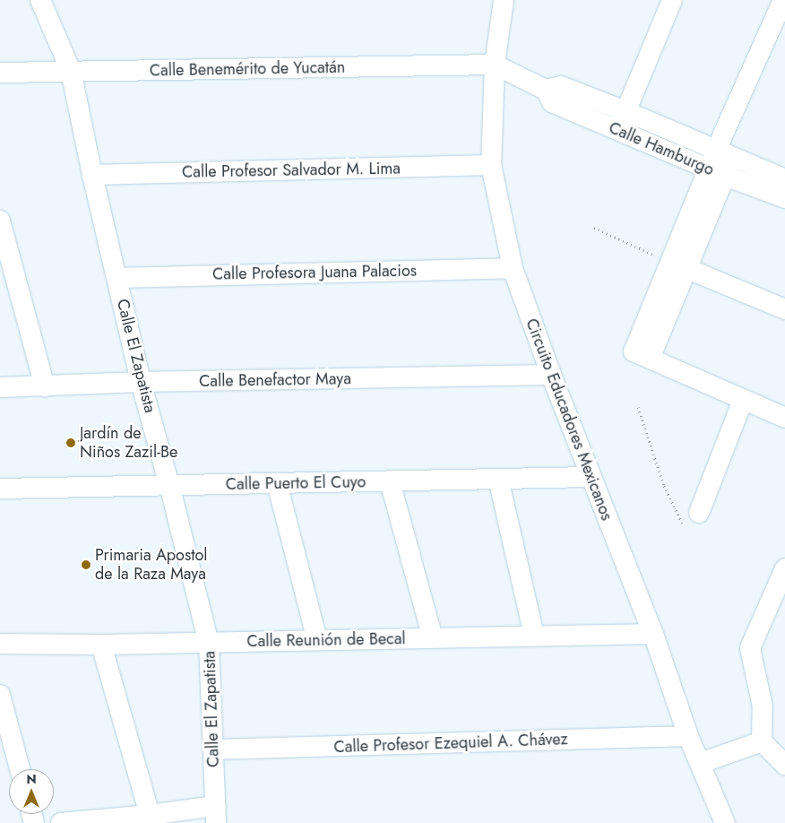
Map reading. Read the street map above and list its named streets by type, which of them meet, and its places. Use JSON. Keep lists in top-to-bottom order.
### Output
{
  "streets": {
    "street": [
      "Calle Benemérito de Yucatán",
      "Calle Hamburgo",
      "Calle Profesor Salvador M. Lima",
      "Calle Profesora Juana Palacios",
      "Calle El Zapatista",
      "Calle Benefactor Maya",
      "Circuito Educadores Mexicanos",
      "Calle Puerto El Cuyo",
      "Calle Reunión de Becal",
      "Calle Profesor Ezequiel A. Chávez"
    ]
  },
  "crossings": [
    ["Calle Benemérito de Yucatán", "Calle Hamburgo"],
    ["Calle Benemérito de Yucatán", "Calle El Zapatista"],
    ["Calle Benemérito de Yucatán", "Circuito Educadores Mexicanos"],
    ["Calle Hamburgo", "Circuito Educadores Mexicanos"],
    ["Calle Profesor Salvador M. Lima", "Calle El Zapatista"],
    ["Calle Profesor Salvador M. Lima", "Circuito Educadores Mexicanos"],
    ["Calle Profesora Juana Palacios", "Calle El Zapatista"],
    ["Calle Profesora Juana Palacios", "Circuito Educadores Mexicanos"],
    ["Calle El Zapatista", "Calle Benefactor Maya"],
    ["Calle El Zapatista", "Calle Puerto El Cuyo"],
    ["Calle El Zapatista", "Calle Reunión de Becal"],
    ["Calle El Zapatista", "Calle Profesor Ezequiel A. Chávez"],
    ["Calle Benefactor Maya", "Circuito Educadores Mexicanos"],
    ["Circuito Educadores Mexicanos", "Calle Puerto El Cuyo"],
    ["Circuito Educadores Mexicanos", "Calle Reunión de Becal"],
    ["Circuito Educadores Mexicanos", "Calle Profesor Ezequiel A. Chávez"]
  ],
  "places": ["Jardín de Niños Zazil-Be", "Primaria Apostol de la Raza Maya"],
  "north": "top"
}
